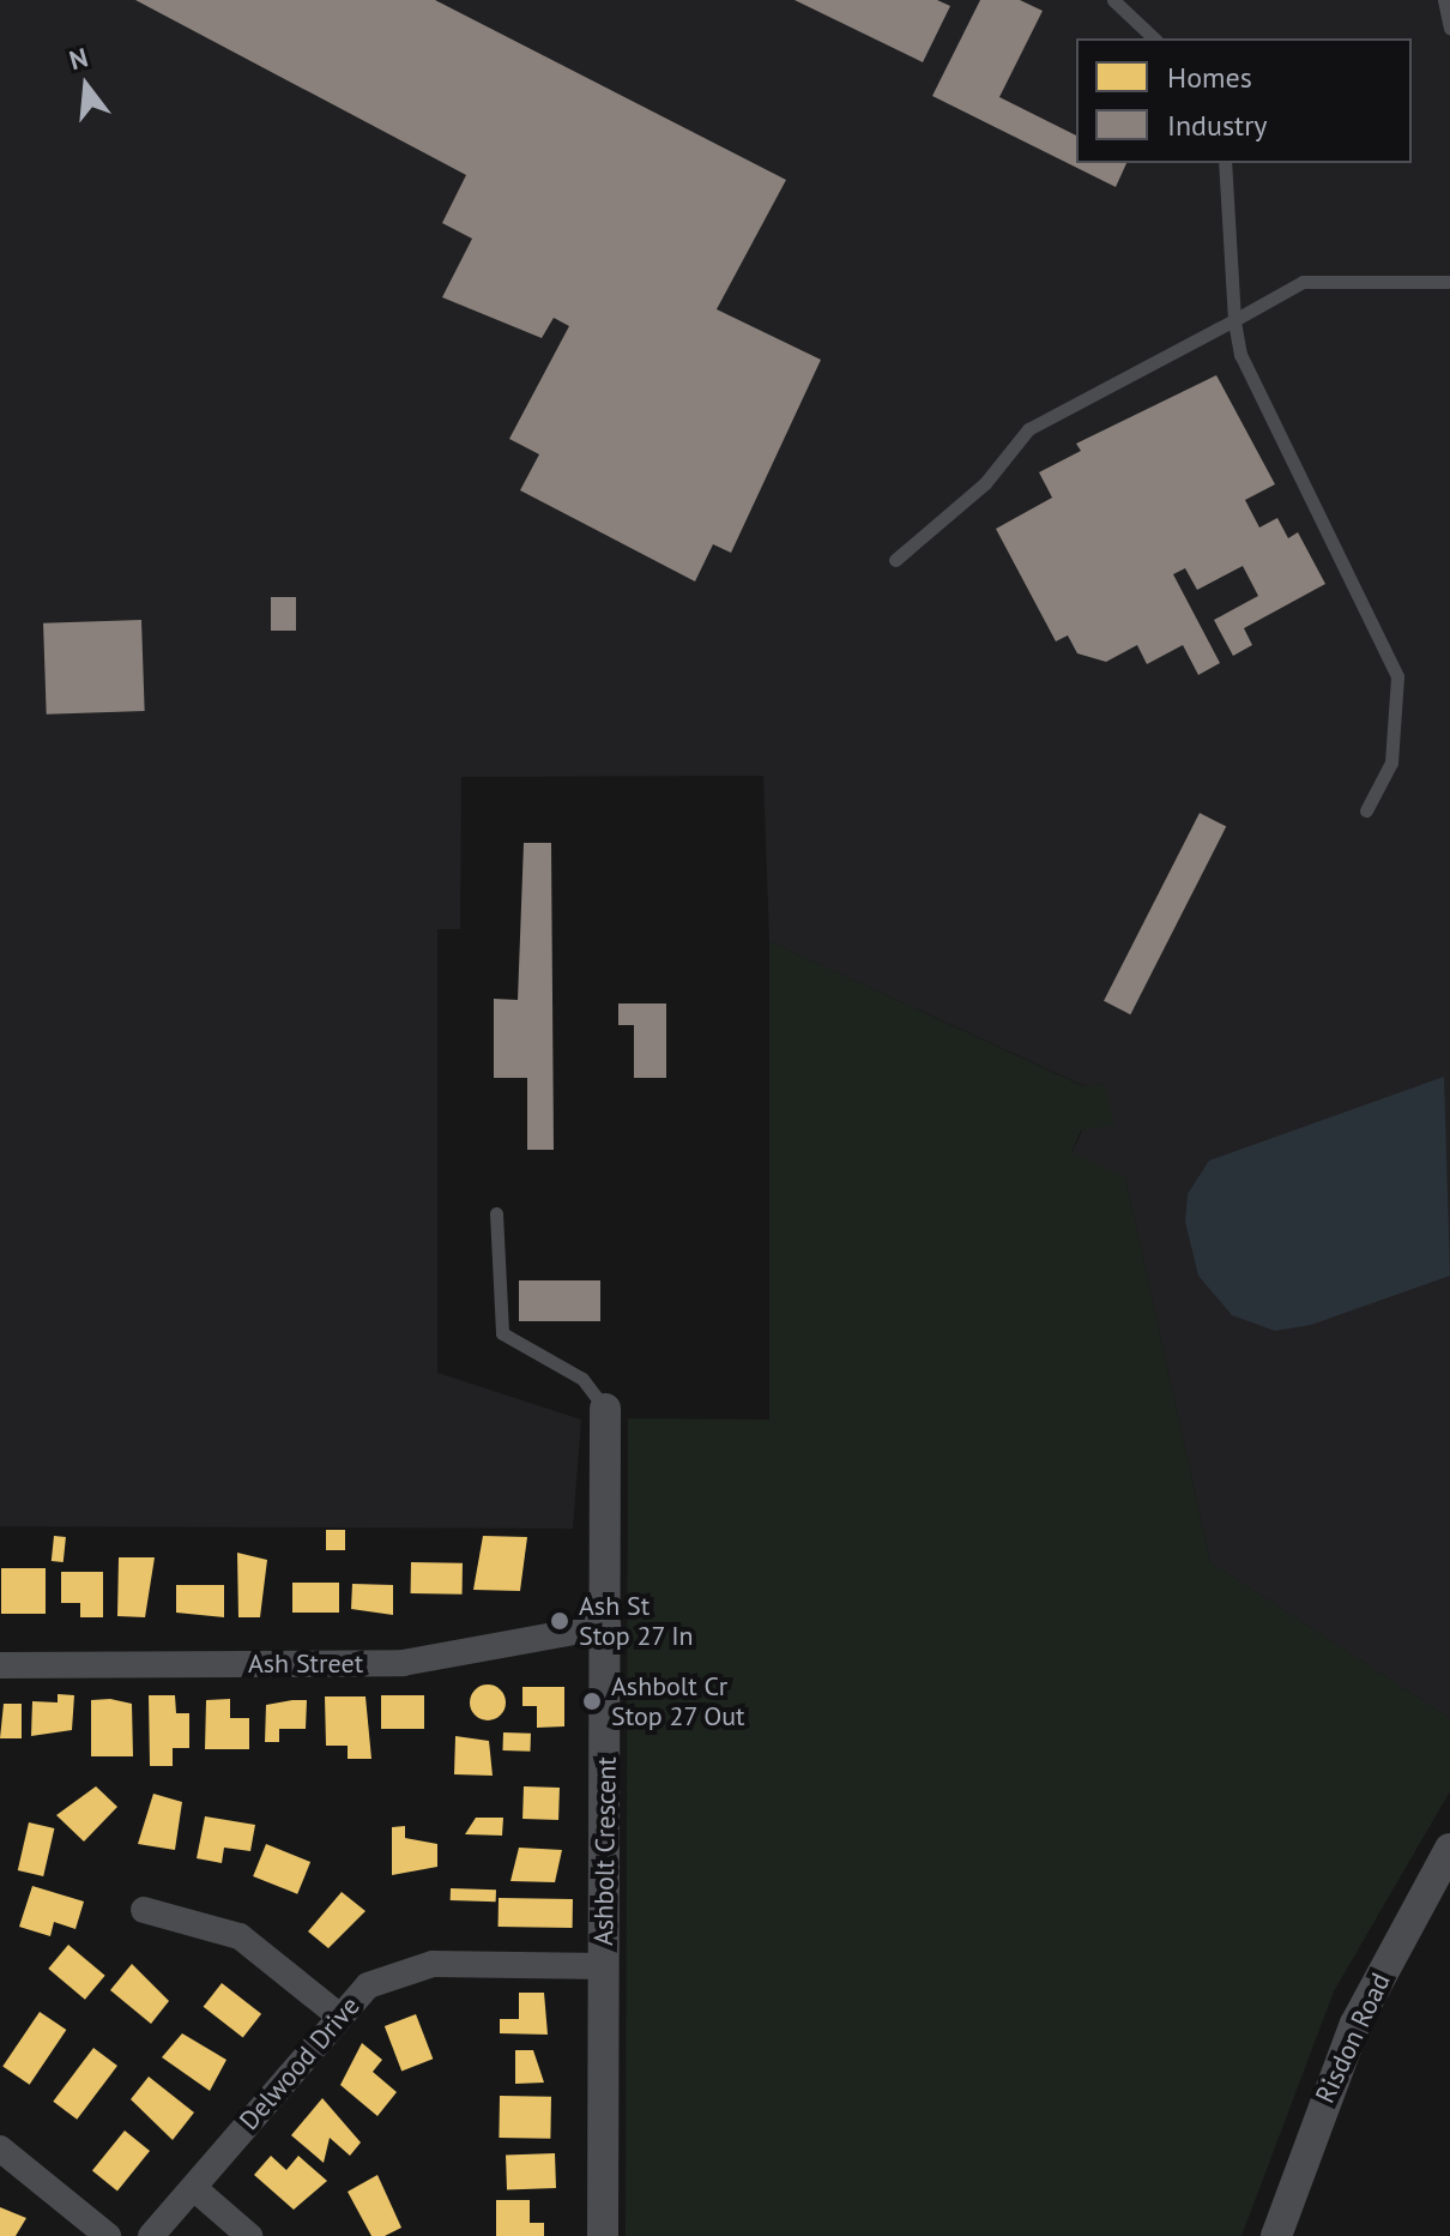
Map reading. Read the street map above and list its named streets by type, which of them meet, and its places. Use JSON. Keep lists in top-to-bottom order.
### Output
{
  "streets": {
    "street": [
      "Ash Street",
      "Ashbolt Crescent",
      "Risdon Road",
      "Delwood Drive"
    ]
  },
  "crossings": [
    ["Ash Street", "Ashbolt Crescent"],
    ["Ashbolt Crescent", "Delwood Drive"]
  ],
  "places": ["Ash St Stop 27 In", "Ashbolt Cr Stop 27 Out"],
  "legend": ["Homes", "Industry"],
  "north": "top"
}
